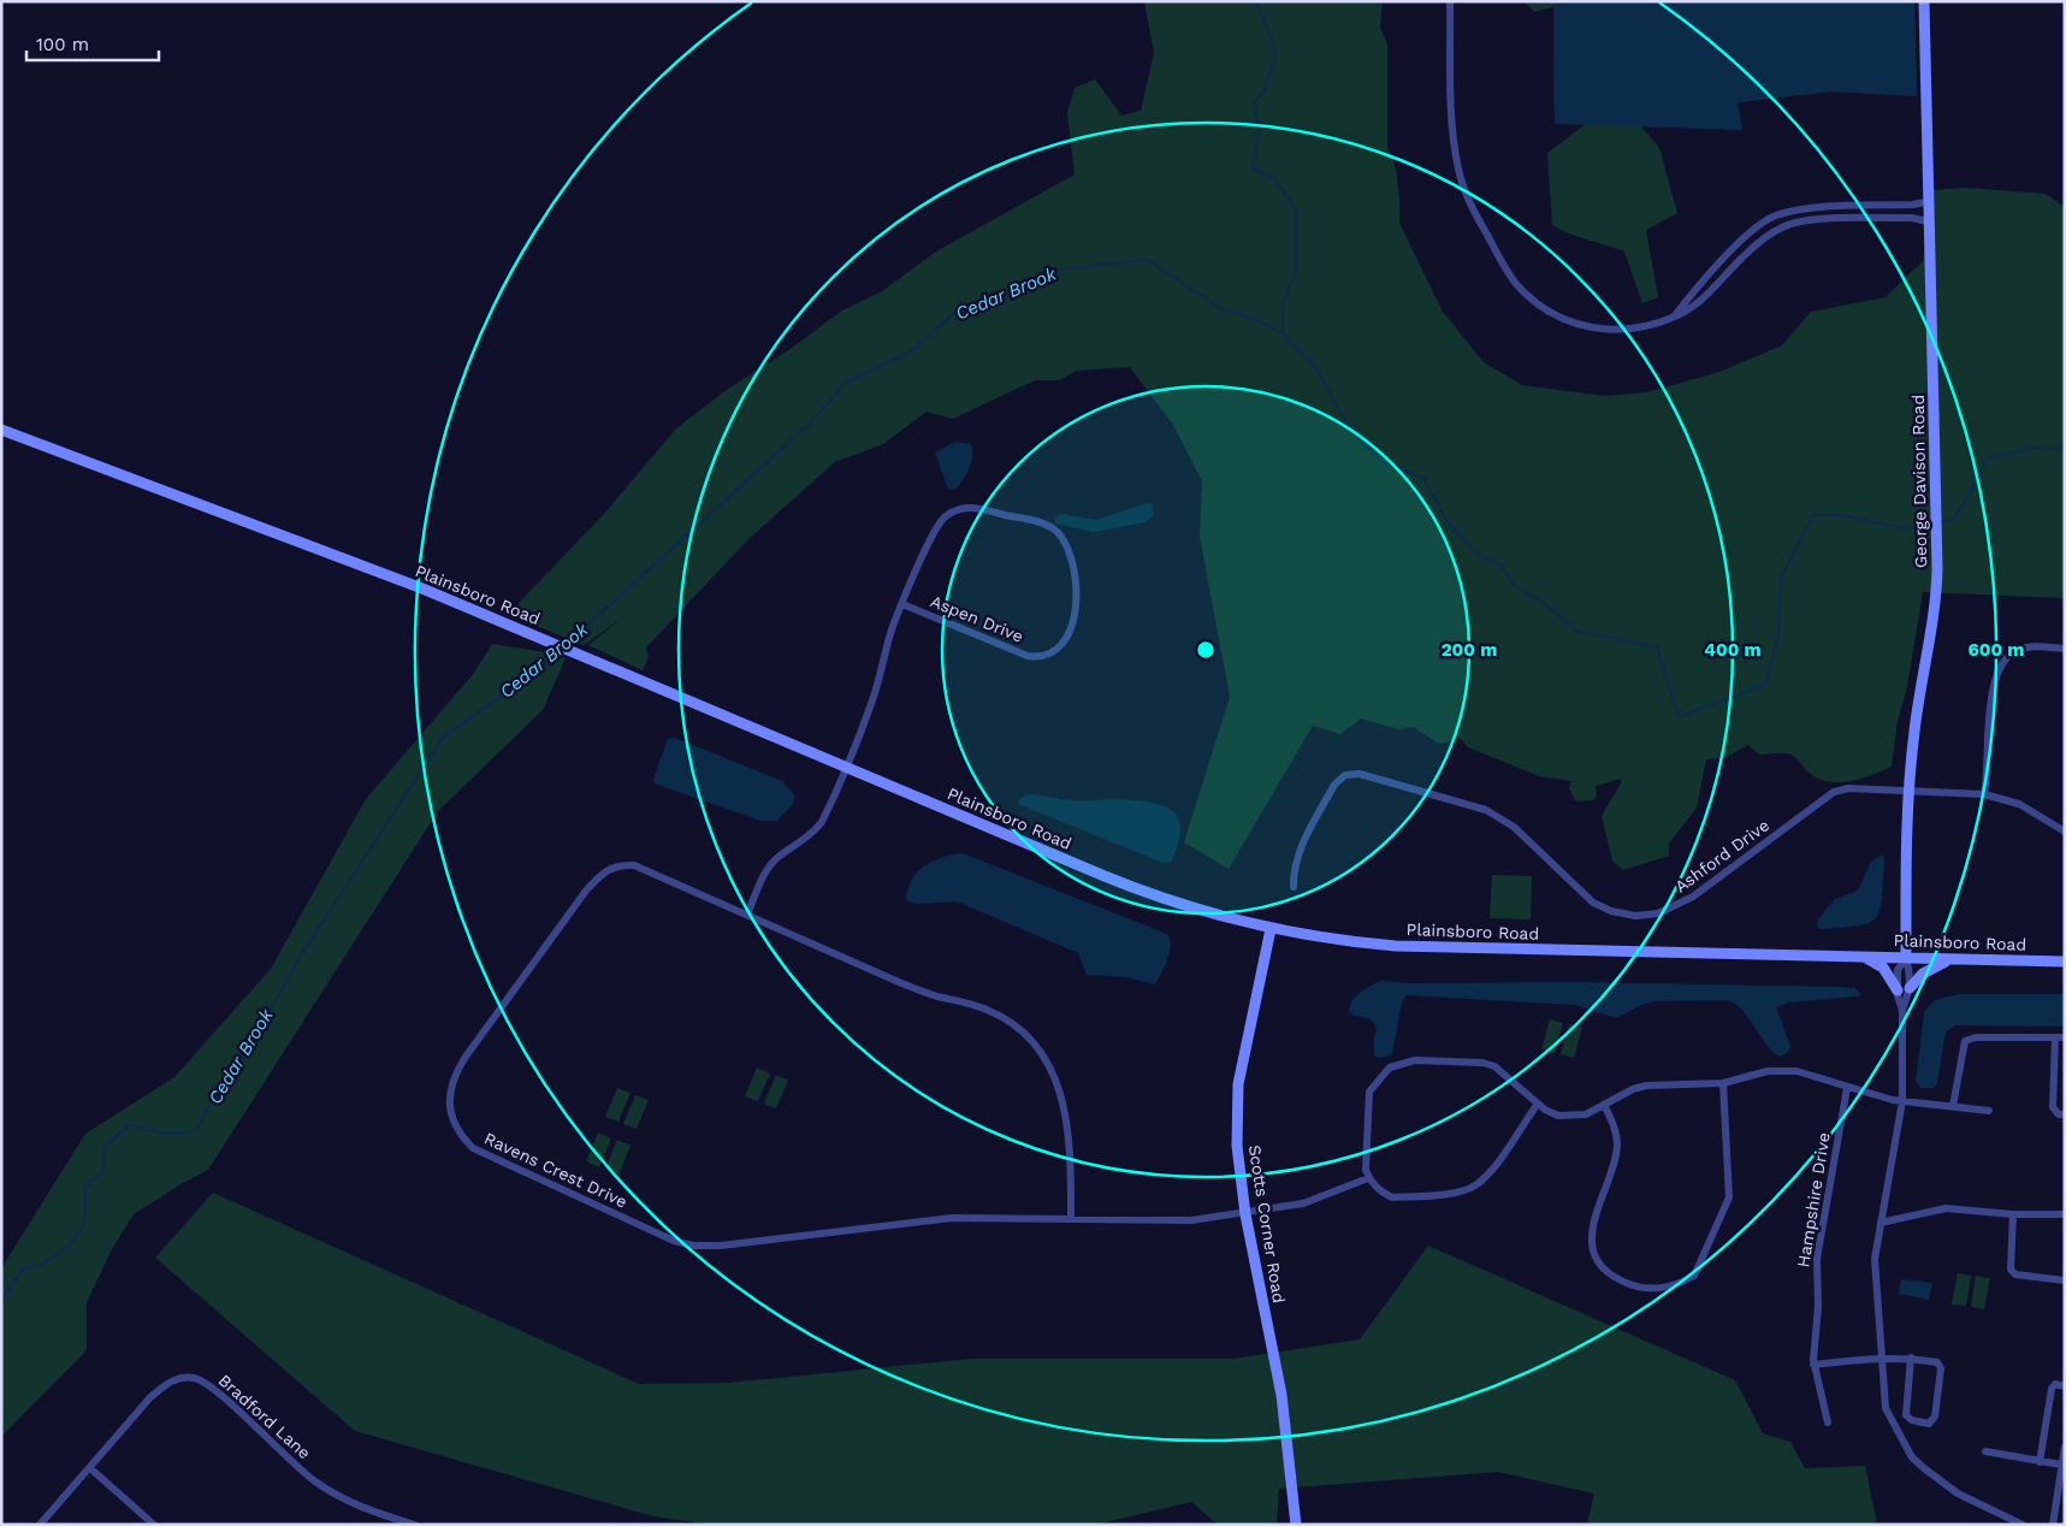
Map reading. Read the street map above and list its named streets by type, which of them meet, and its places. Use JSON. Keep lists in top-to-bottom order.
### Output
{
  "streets": {
    "street": [
      "George Davison Road",
      "Plainsboro Road",
      "Aspen Drive",
      "Ashford Drive",
      "Ravens Crest Drive",
      "Hampshire Drive",
      "Scotts Corner Road",
      "Bradford Lane"
    ]
  },
  "crossings": [
    ["George Davison Road", "Plainsboro Road"],
    ["George Davison Road", "Ashford Drive"],
    ["Plainsboro Road", "Aspen Drive"],
    ["Plainsboro Road", "Scotts Corner Road"],
    ["Ravens Crest Drive", "Scotts Corner Road"]
  ],
  "water": ["Cedar Brook"],
  "scale_bar": "100 m",
  "rings": ["200 m", "400 m", "600 m"]
}
